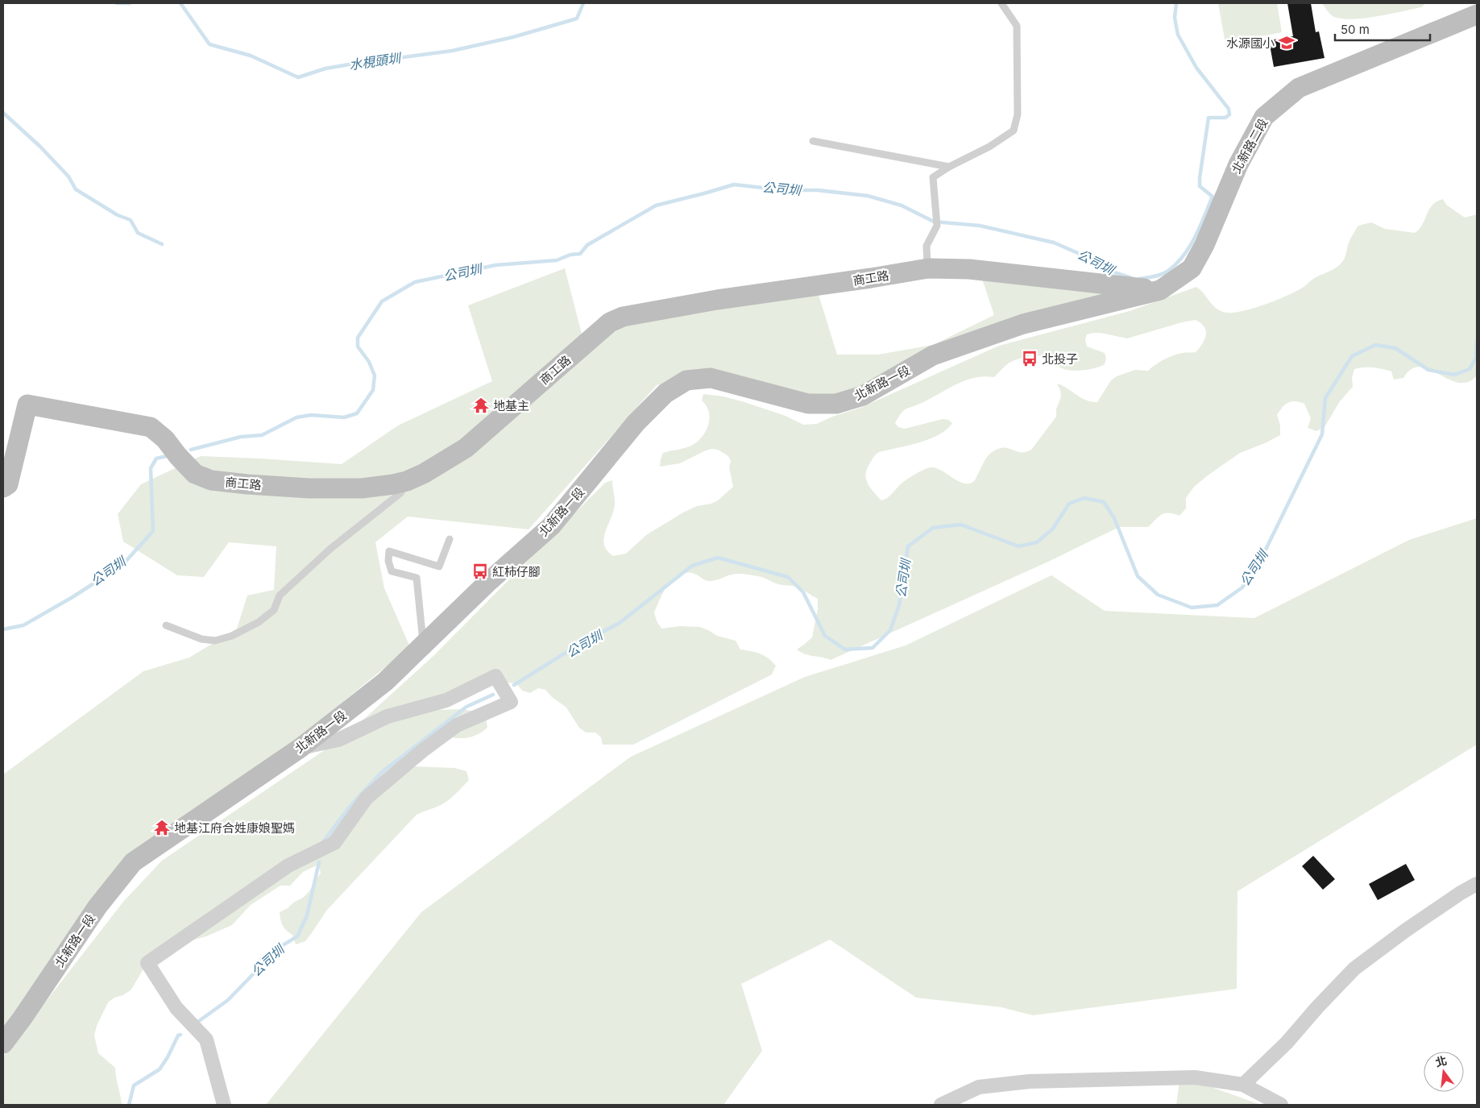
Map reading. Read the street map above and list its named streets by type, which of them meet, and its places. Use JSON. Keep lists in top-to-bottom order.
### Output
{
  "streets": {
    "main road": ["北新路二段", "商工路", "北新路一段"]
  },
  "crossings": [
    ["北新路二段", "商工路"],
    ["北新路二段", "北新路一段"],
    ["商工路", "北新路一段"]
  ],
  "water": ["水梘頭圳", "公司圳"],
  "places": {
    "school or university": ["水源國小"],
    "bus stop": ["北投子", "紅柿仔腳"],
    "temple": ["地基主", "地基江府合姓康娘聖媽"]
  },
  "scale_bar": "50 m",
  "north": "top"
}
